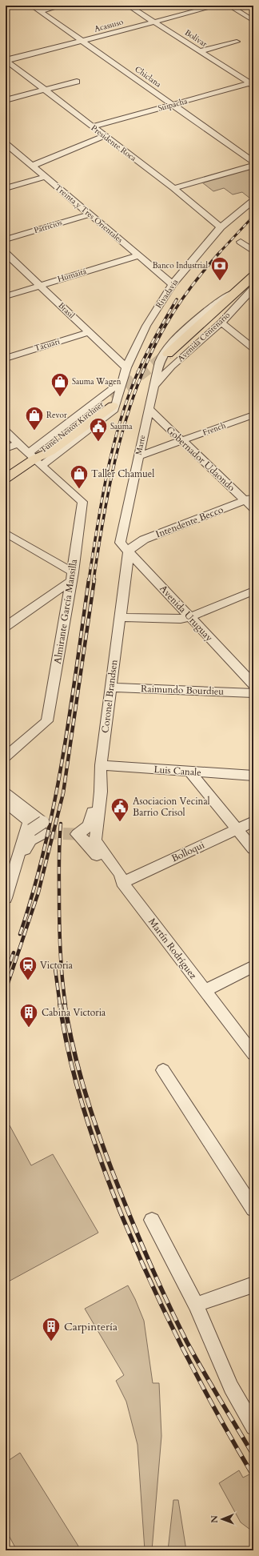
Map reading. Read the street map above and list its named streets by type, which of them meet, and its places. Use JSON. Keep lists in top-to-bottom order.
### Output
{
  "streets": {
    "main road": ["Tunel Nestor Kirchner"],
    "street": [
      "Acassuso",
      "Bolívar",
      "Chiclana",
      "Suipacha",
      "Presidente Roca",
      "Treinta y Tres Orientales",
      "Patricios",
      "Humaitá",
      "Rivadavia",
      "Brasil",
      "Avenida Centenario",
      "Tacuarí",
      "French",
      "Marte",
      "Gobernador Udaondo",
      "Intendente Becco",
      "Almirante García Mansilla",
      "Avenida Uruguay",
      "Raimundo Bourdieu",
      "Coronel Brandsen",
      "Luis Canale",
      "Bolloqui",
      "Martín Rodríguez"
    ]
  },
  "crossings": [
    ["Acassuso", "Bolívar"],
    ["Acassuso", "Chiclana"],
    ["Acassuso", "Presidente Roca"],
    ["Bolívar", "Suipacha"],
    ["Chiclana", "Suipacha"],
    ["Suipacha", "Presidente Roca"],
    ["Presidente Roca", "Rivadavia"],
    ["Treinta y Tres Orientales", "Patricios"],
    ["Treinta y Tres Orientales", "Humaitá"],
    ["Treinta y Tres Orientales", "Rivadavia"],
    ["Humaitá", "Brasil"],
    ["Rivadavia", "Brasil"],
    ["Rivadavia", "Tunel Nestor Kirchner"],
    ["Brasil", "Tacuarí"],
    ["Avenida Centenario", "Marte"],
    ["Tunel Nestor Kirchner", "Almirante García Mansilla"],
    ["French", "Marte"],
    ["French", "Gobernador Udaondo"],
    ["Marte", "Gobernador Udaondo"],
    ["Marte", "Avenida Uruguay"],
    ["Gobernador Udaondo", "Intendente Becco"],
    ["Intendente Becco", "Avenida Uruguay"],
    ["Intendente Becco", "Coronel Brandsen"],
    ["Avenida Uruguay", "Coronel Brandsen"],
    ["Raimundo Bourdieu", "Coronel Brandsen"],
    ["Coronel Brandsen", "Luis Canale"],
    ["Coronel Brandsen", "Martín Rodríguez"],
    ["Bolloqui", "Martín Rodríguez"]
  ],
  "places": {
    "bank": ["Banco Industrial"],
    "shop": ["Sauma Wagen", "Revor", "Taller Chamuel"],
    "public building": ["Sauma", "Asociacion Vecinal Barrio Crisol"],
    "station": ["Victoria"],
    "building": ["Cabina Victoria", "Carpintería"]
  },
  "north": "left"
}
